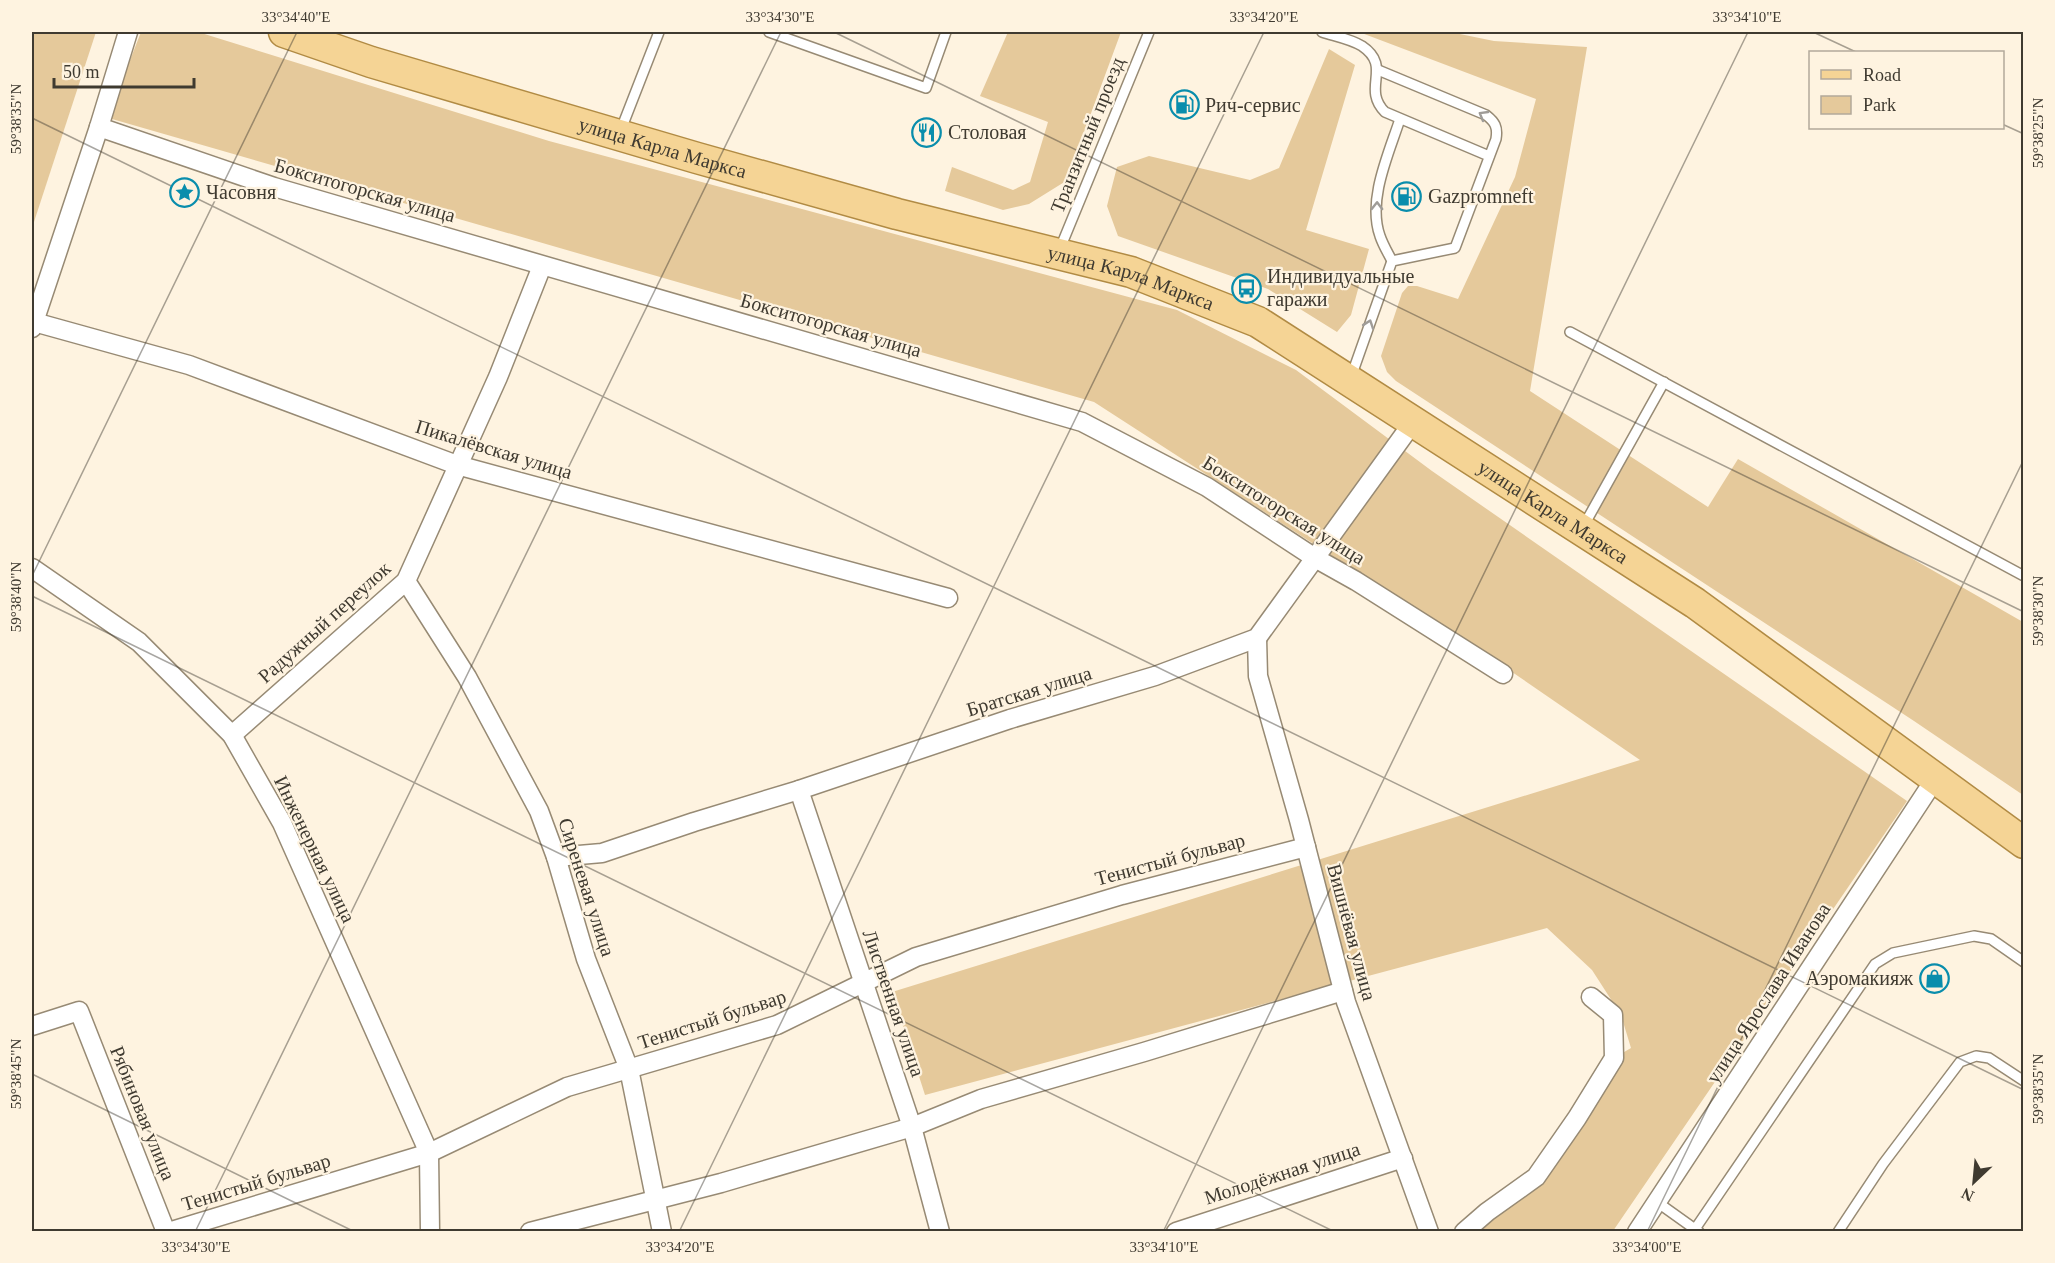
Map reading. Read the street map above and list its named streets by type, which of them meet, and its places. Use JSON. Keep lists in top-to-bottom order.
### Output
{
  "streets": {
    "main road": ["улица Карла Маркса"],
    "street": [
      "Бокситогорская улица",
      "Пикалёвская улица",
      "Радужный переулок",
      "Братская улица",
      "Инженерная улица",
      "Тенистый бульвар",
      "Сиреневая улица",
      "Вишнёвая улица",
      "улица Ярослава Иванова",
      "Лиственная улица",
      "Рябиновая улица",
      "Молодёжная улица"
    ],
    "lane": ["Транзитный проезд"]
  },
  "crossings": [
    ["Транзитный проезд", "улица Карла Маркса"],
    ["улица Карла Маркса", "улица Ярослава Иванова"],
    ["Бокситогорская улица", "Радужный переулок"],
    ["Пикалёвская улица", "Радужный переулок"],
    ["Радужный переулок", "Инженерная улица"],
    ["Радужный переулок", "Сиреневая улица"],
    ["Братская улица", "Сиреневая улица"],
    ["Братская улица", "Вишнёвая улица"],
    ["Братская улица", "Лиственная улица"],
    ["Инженерная улица", "Тенистый бульвар"],
    ["Тенистый бульвар", "Сиреневая улица"],
    ["Тенистый бульвар", "Вишнёвая улица"],
    ["Тенистый бульвар", "Лиственная улица"],
    ["Тенистый бульвар", "Рябиновая улица"],
    ["Вишнёвая улица", "Молодёжная улица"]
  ],
  "places": {
    "fuel station": ["Рич-сервис", "Gazpromneft"],
    "restaurant": ["Столовая"],
    "place": ["Часовня"],
    "bus stop": ["Индивидуальные гаражи"],
    "shop": ["Аэромакияж"]
  },
  "legend": ["Road", "Park"],
  "scale_bar": "50 m",
  "north": "bottom left",
  "coordinates": [
    "33°34'40\"E",
    "33°34'30\"E",
    "33°34'20\"E",
    "33°34'10\"E",
    "59°38'35\"N",
    "59°38'25\"N",
    "59°38'40\"N",
    "59°38'30\"N",
    "59°38'45\"N",
    "33°34'00\"E"
  ]
}
